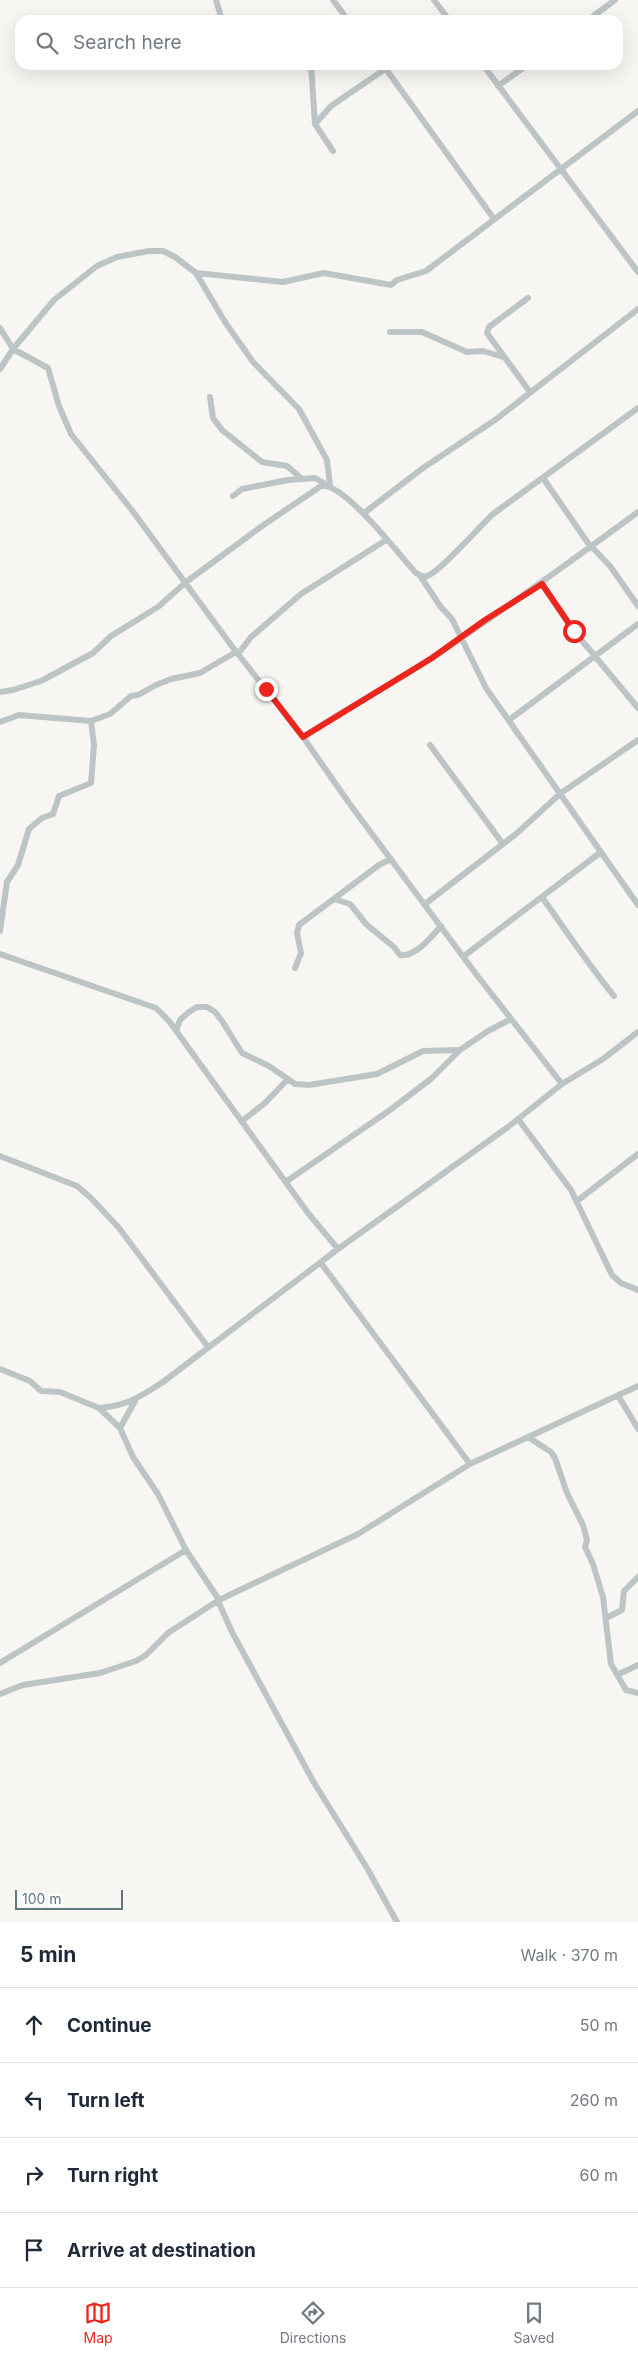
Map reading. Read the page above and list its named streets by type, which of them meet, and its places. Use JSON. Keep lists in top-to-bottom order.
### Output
{
  "scale_bar": "100 m",
  "page": {
    "search": "Search here",
    "scale": "100 m",
    "heading": ["5 min", "Walk · 370 m"],
    "list": [
      ["Continue", "50 m"],
      ["Turn left", "260 m"],
      ["Turn right", "60 m"],
      "Arrive at destination"
    ],
    "nav": ["Map", "Directions", "Saved"]
  }
}
